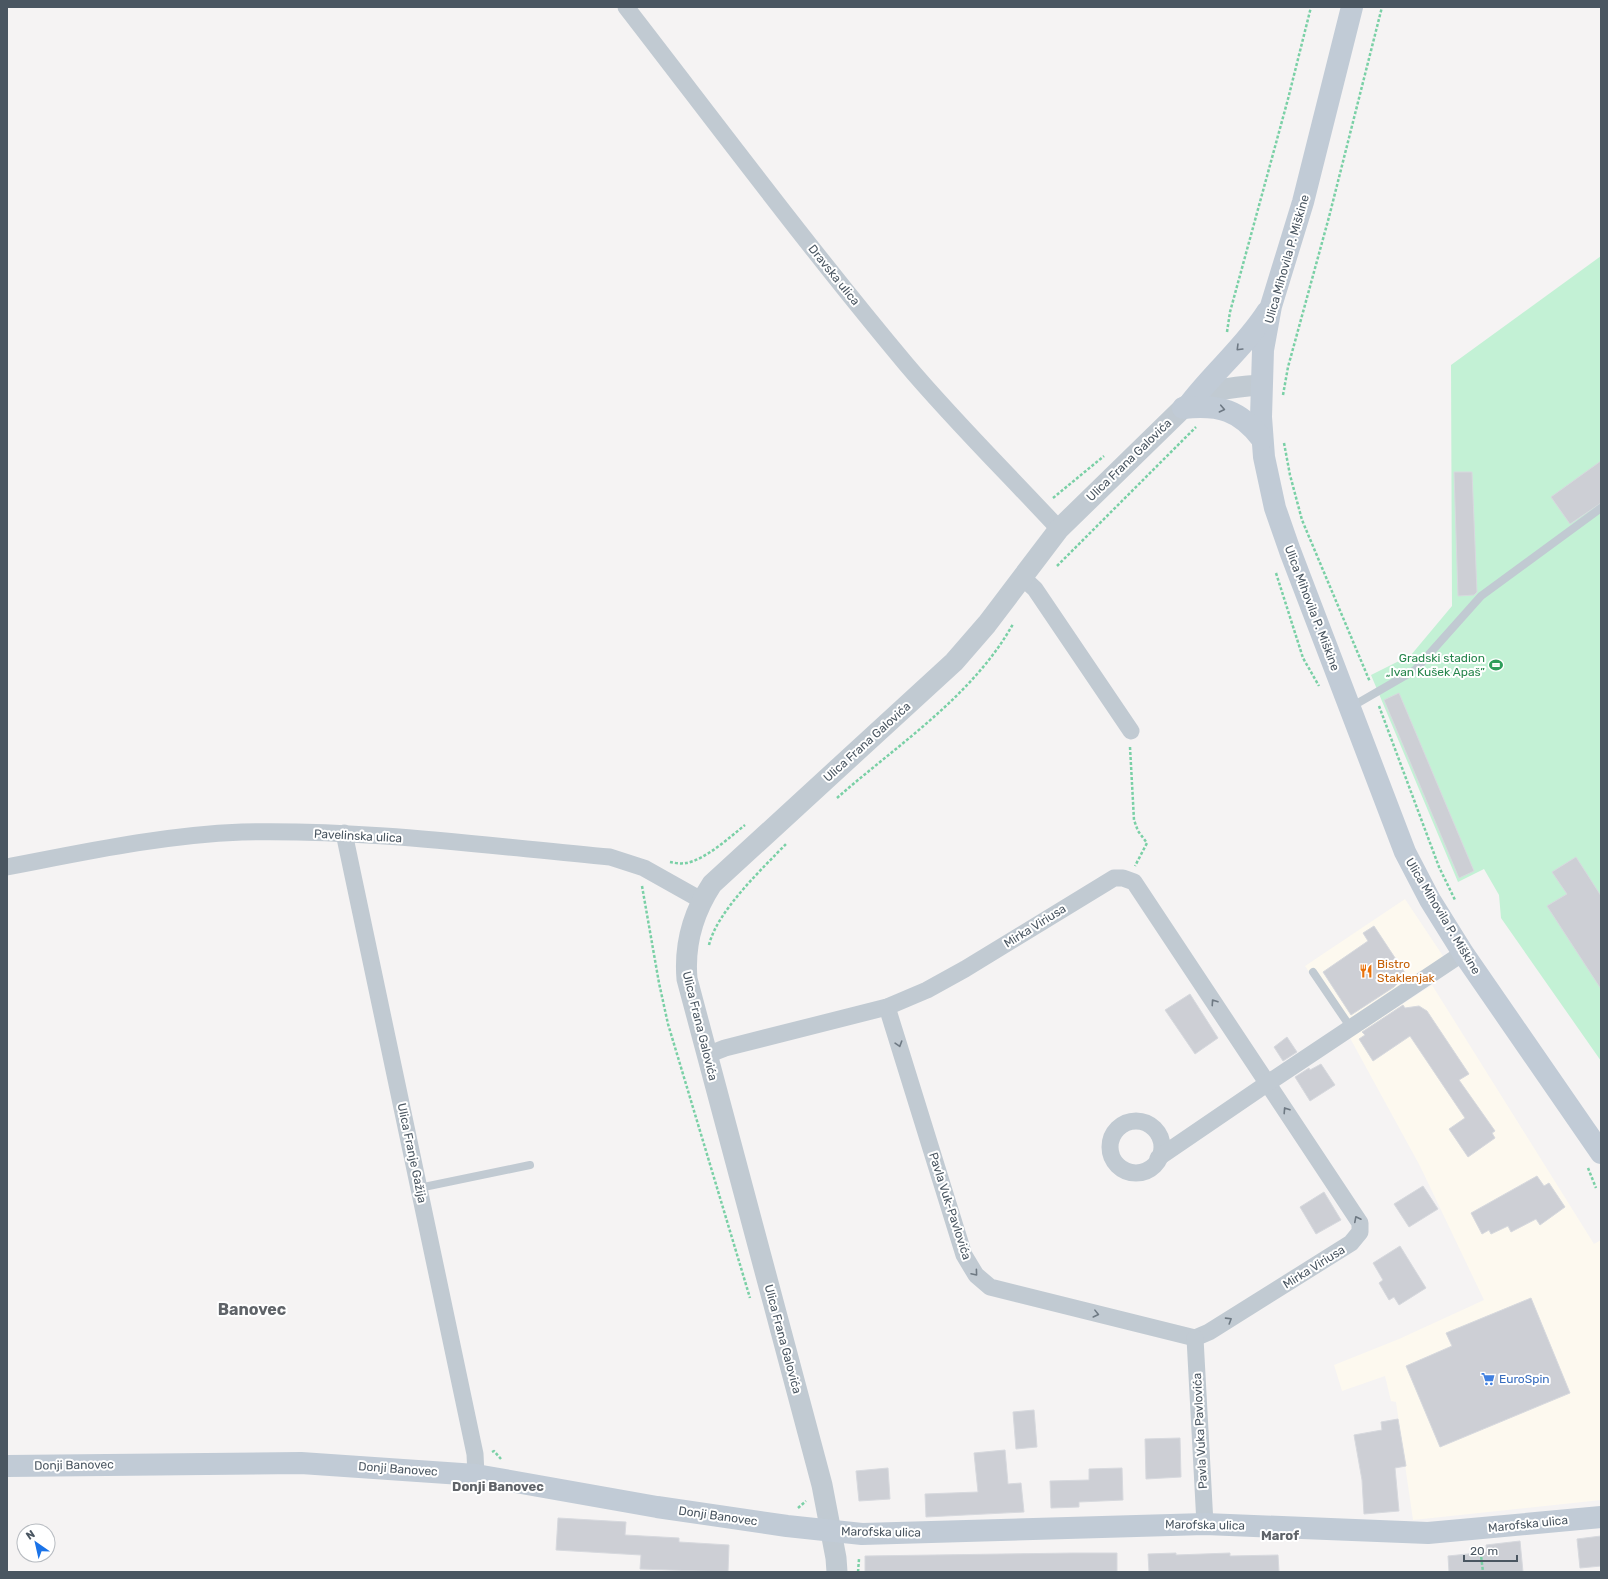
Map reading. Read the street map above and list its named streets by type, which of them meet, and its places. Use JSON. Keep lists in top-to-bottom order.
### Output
{
  "streets": {
    "main road": ["Ulica Mihovila P. Miškine", "Donji Banovec", "Marofska ulica"],
    "street": [
      "Dravska ulica",
      "Ulica Frana Galovića",
      "Pavelinska ulica",
      "Mirka Viriusa",
      "Ulica Franje Gažija",
      "Pavla Vuk-Pavlovića",
      "Pavla Vuka Pavlovića"
    ]
  },
  "crossings": [
    ["Ulica Mihovila P. Miškine", "Ulica Frana Galovića"],
    ["Dravska ulica", "Ulica Frana Galovića"],
    ["Ulica Frana Galovića", "Pavelinska ulica"],
    ["Ulica Frana Galovića", "Mirka Viriusa"],
    ["Ulica Frana Galovića", "Donji Banovec"],
    ["Ulica Frana Galovića", "Marofska ulica"],
    ["Pavelinska ulica", "Ulica Franje Gažija"],
    ["Mirka Viriusa", "Pavla Vuk-Pavlovića"],
    ["Mirka Viriusa", "Pavla Vuka Pavlovića"],
    ["Ulica Franje Gažija", "Donji Banovec"],
    ["Pavla Vuk-Pavlovića", "Pavla Vuka Pavlovića"],
    ["Pavla Vuka Pavlovića", "Marofska ulica"],
    ["Donji Banovec", "Marofska ulica"]
  ],
  "one_way": ["Pavla Vuk-Pavlovića"],
  "districts": ["Banovec", "Donji Banovec", "Marof"],
  "places": {
    "sports": ["Gradski stadion „Ivan Kušek Apaš”"],
    "restaurant": ["Bistro Staklenjak"],
    "supermarket": ["EuroSpin"]
  },
  "scale_bar": "20 m",
  "north": "top left"
}
